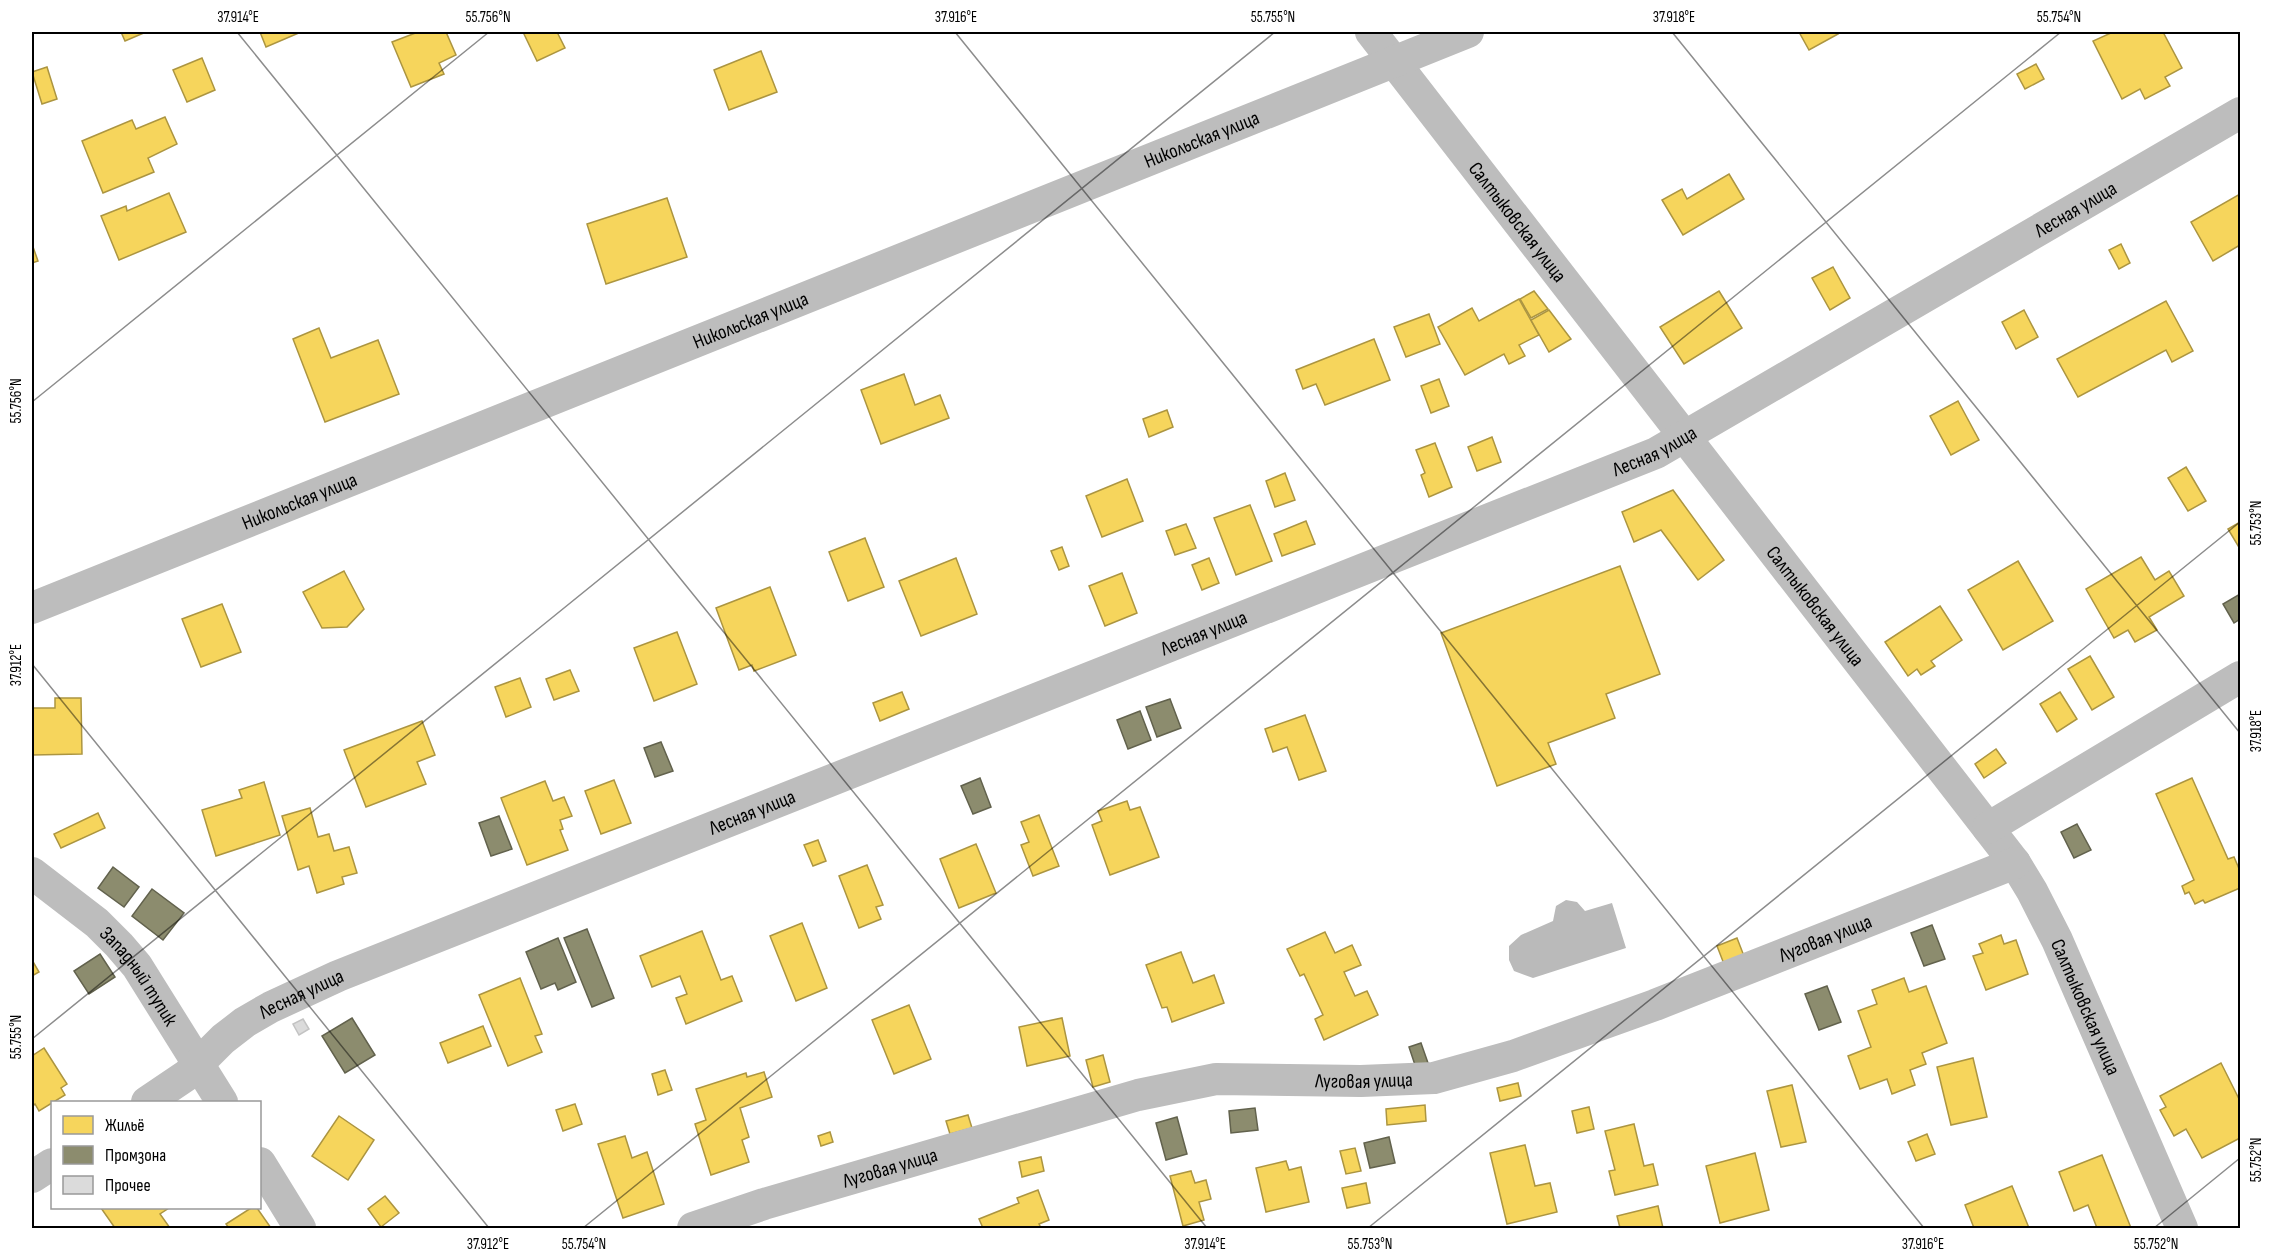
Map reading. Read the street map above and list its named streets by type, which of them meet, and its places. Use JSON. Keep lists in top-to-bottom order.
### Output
{
  "streets": {
    "street": [
      "Никольская улица",
      "Лесная улица",
      "Салтыковская улица",
      "Луговая улица",
      "Западный тупик"
    ]
  },
  "crossings": [
    ["Никольская улица", "Салтыковская улица"],
    ["Лесная улица", "Салтыковская улица"],
    ["Лесная улица", "Западный тупик"],
    ["Салтыковская улица", "Луговая улица"]
  ],
  "legend": ["Жильё", "Промзона", "Прочее"],
  "coordinates": [
    "37.914°E",
    "55.756°N",
    "37.916°E",
    "55.755°N",
    "37.918°E",
    "55.754°N",
    "55.753°N",
    "37.912°E",
    "55.752°N"
  ]
}
